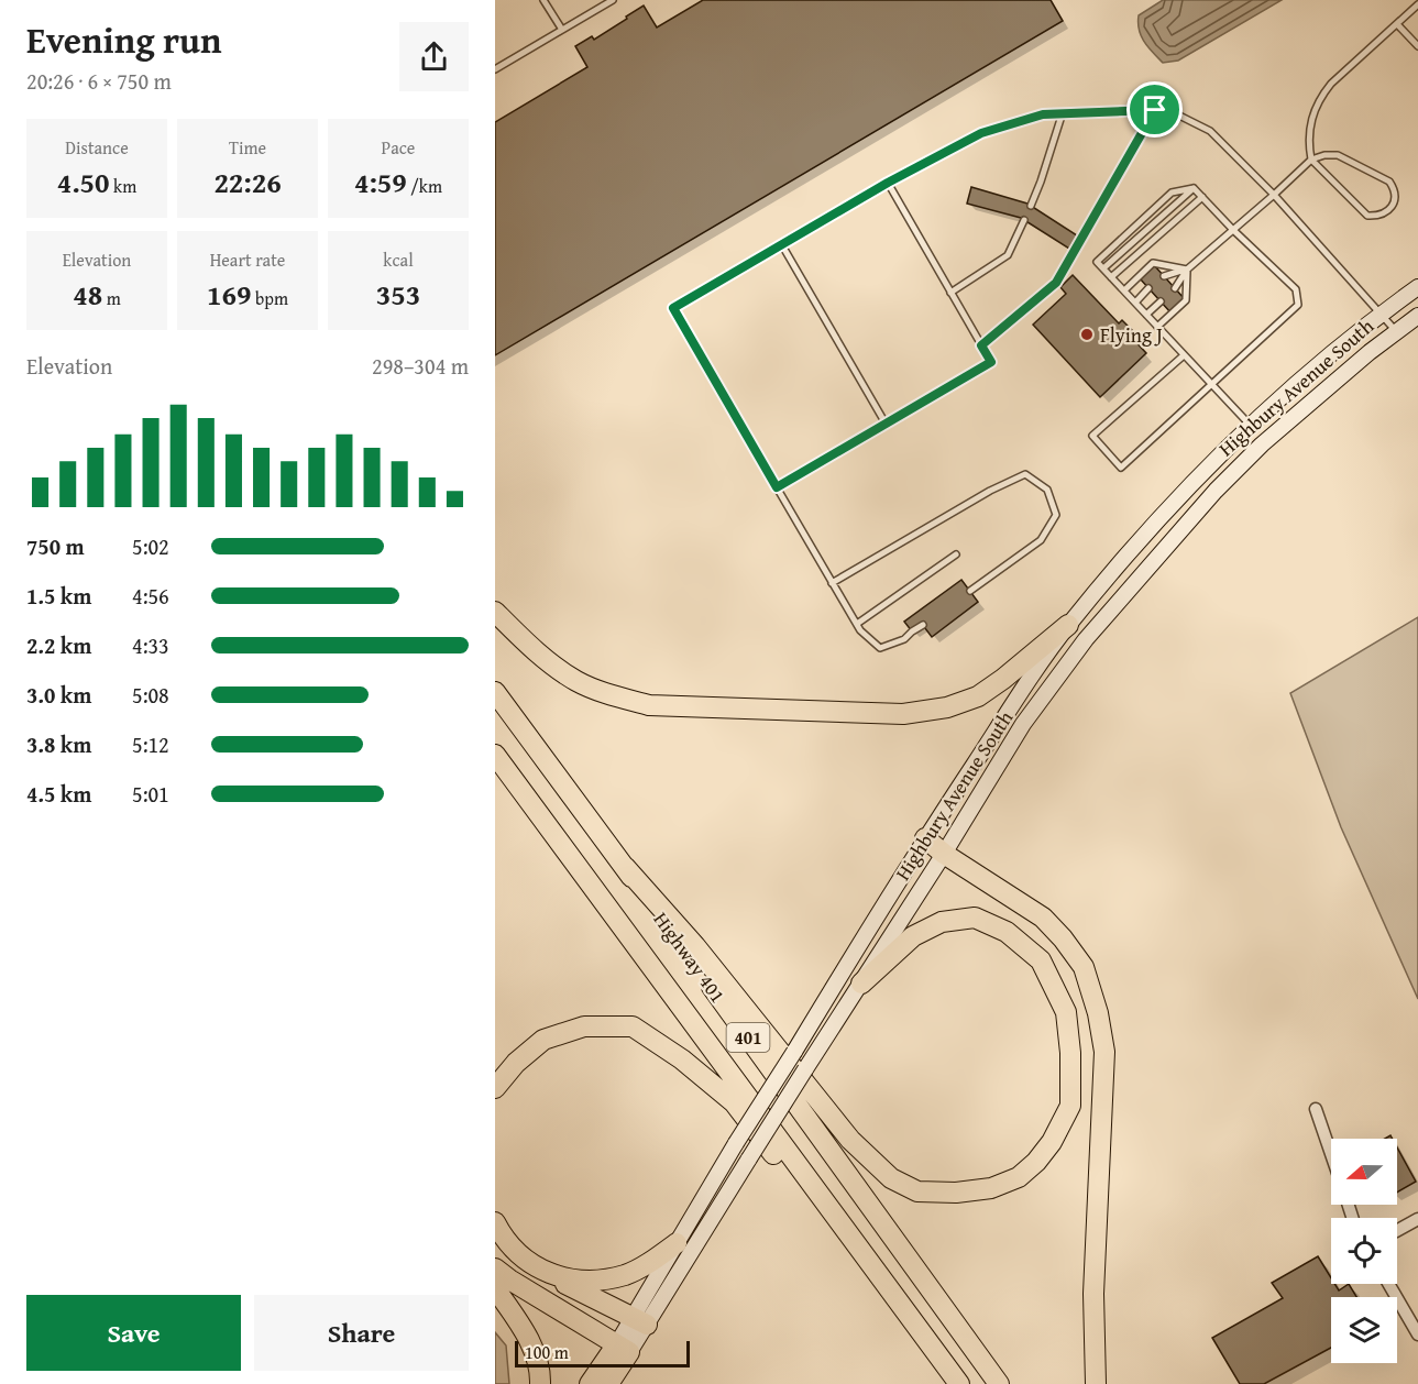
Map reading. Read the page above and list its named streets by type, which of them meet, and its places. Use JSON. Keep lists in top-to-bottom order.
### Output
{
  "streets": {
    "highway": ["Highbury Avenue South", "Highway 401", "401"]
  },
  "places": ["Flying J"],
  "scale_bar": "100 m",
  "north": "left",
  "page": {
    "heading": ["Evening run", "20:26 · 6 × 750 m"],
    "stats": [
      ["Distance", "4.50 km"],
      ["Time", "22:26"],
      ["Pace", "4:59 /km"],
      ["Elevation", "48 m"],
      ["Heart rate", "169 bpm"],
      ["kcal", "353"]
    ],
    "chart": ["Elevation", "298–304 m"],
    "list": [
      {
        "name": "750 m",
        "note": "5:02"
      },
      {
        "name": "1.5 km",
        "note": "4:56"
      },
      {
        "name": "2.2 km",
        "note": "4:33"
      },
      {
        "name": "3.0 km",
        "note": "5:08"
      },
      {
        "name": "3.8 km",
        "note": "5:12"
      },
      {
        "name": "4.5 km",
        "note": "5:01"
      }
    ],
    "buttons": ["Save", "Share"],
    "scale": "100 m"
  }
}
